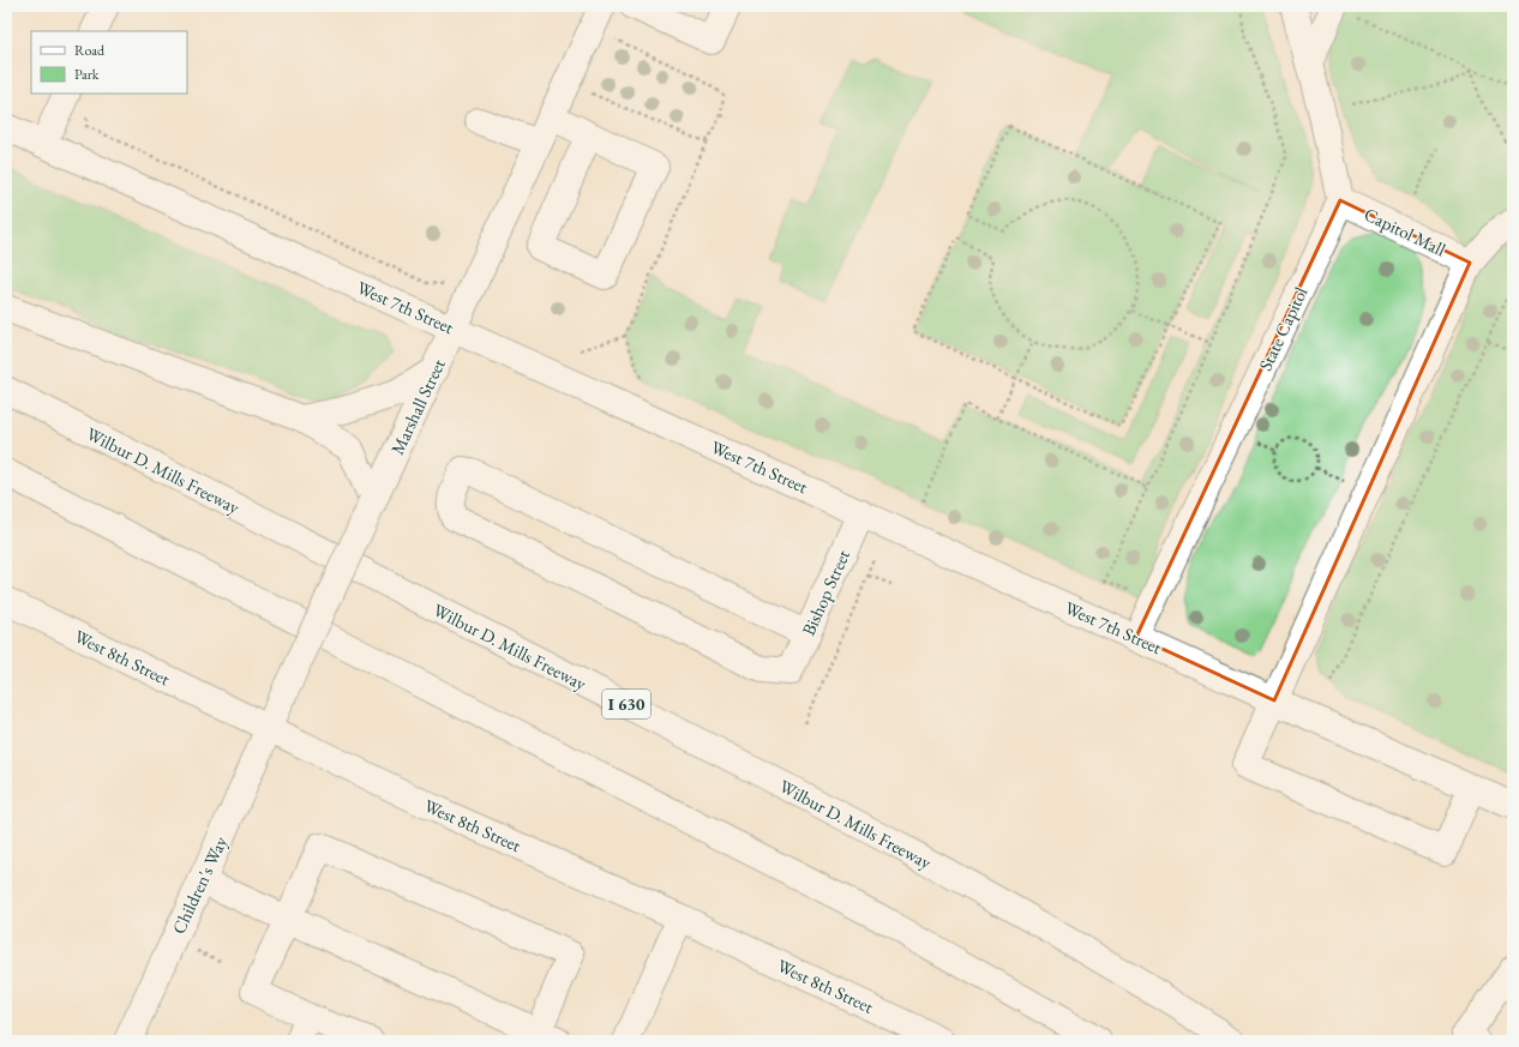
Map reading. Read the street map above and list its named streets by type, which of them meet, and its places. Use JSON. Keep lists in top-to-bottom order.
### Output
{
  "streets": {
    "main road": [
      "Capitol Mall",
      "West 7th Street",
      "State Capitol",
      "Marshall Street",
      "Wilbur D. Mills Freeway",
      "Bishop Street",
      "West 8th Street",
      "I 630",
      "Children's Way"
    ]
  },
  "crossings": [
    ["Capitol Mall", "State Capitol"],
    ["West 7th Street", "State Capitol"],
    ["West 7th Street", "Marshall Street"],
    ["West 7th Street", "Bishop Street"],
    ["Marshall Street", "West 8th Street"],
    ["Marshall Street", "Children's Way"],
    ["West 8th Street", "Children's Way"]
  ],
  "legend": ["Road", "Park"]
}
